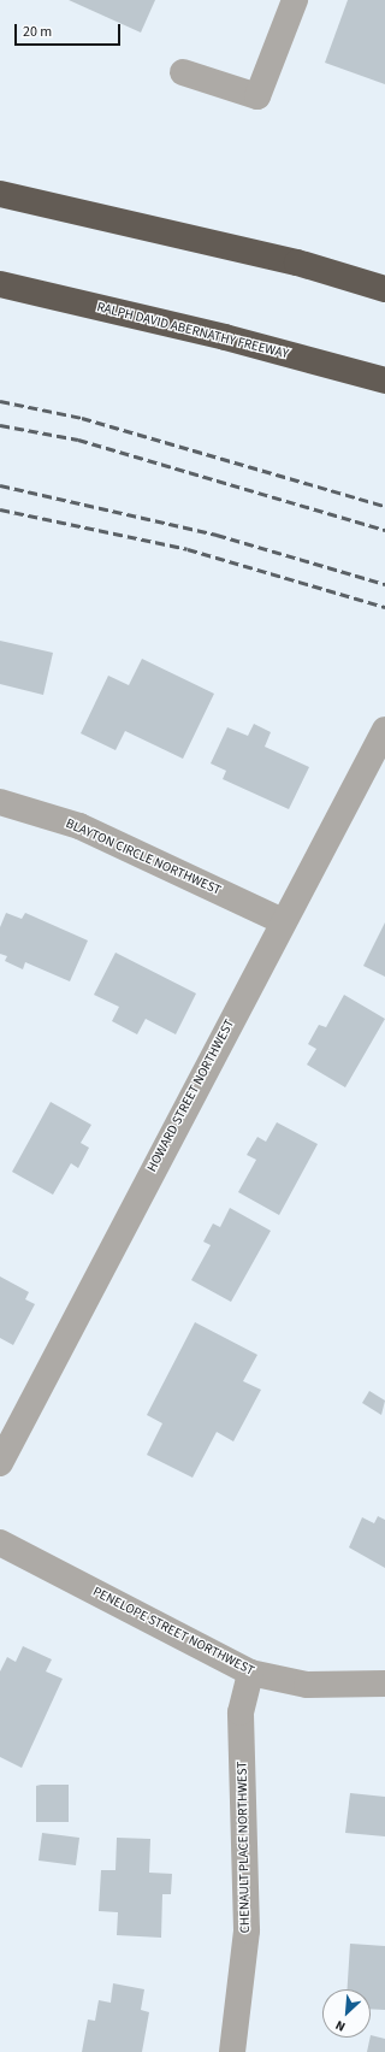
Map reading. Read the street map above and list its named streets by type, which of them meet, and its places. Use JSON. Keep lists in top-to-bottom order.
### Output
{
  "streets": {
    "highway": ["RALPH DAVID ABERNATHY FREEWAY"],
    "street": [
      "BLAYTON CIRCLE NORTHWEST",
      "HOWARD STREET NORTHWEST",
      "PENELOPE STREET NORTHWEST",
      "CHENAULT PLACE NORTHWEST"
    ]
  },
  "crossings": [
    ["BLAYTON CIRCLE NORTHWEST", "HOWARD STREET NORTHWEST"],
    ["PENELOPE STREET NORTHWEST", "CHENAULT PLACE NORTHWEST"]
  ],
  "scale_bar": "20 m",
  "north": "bottom left"
}
